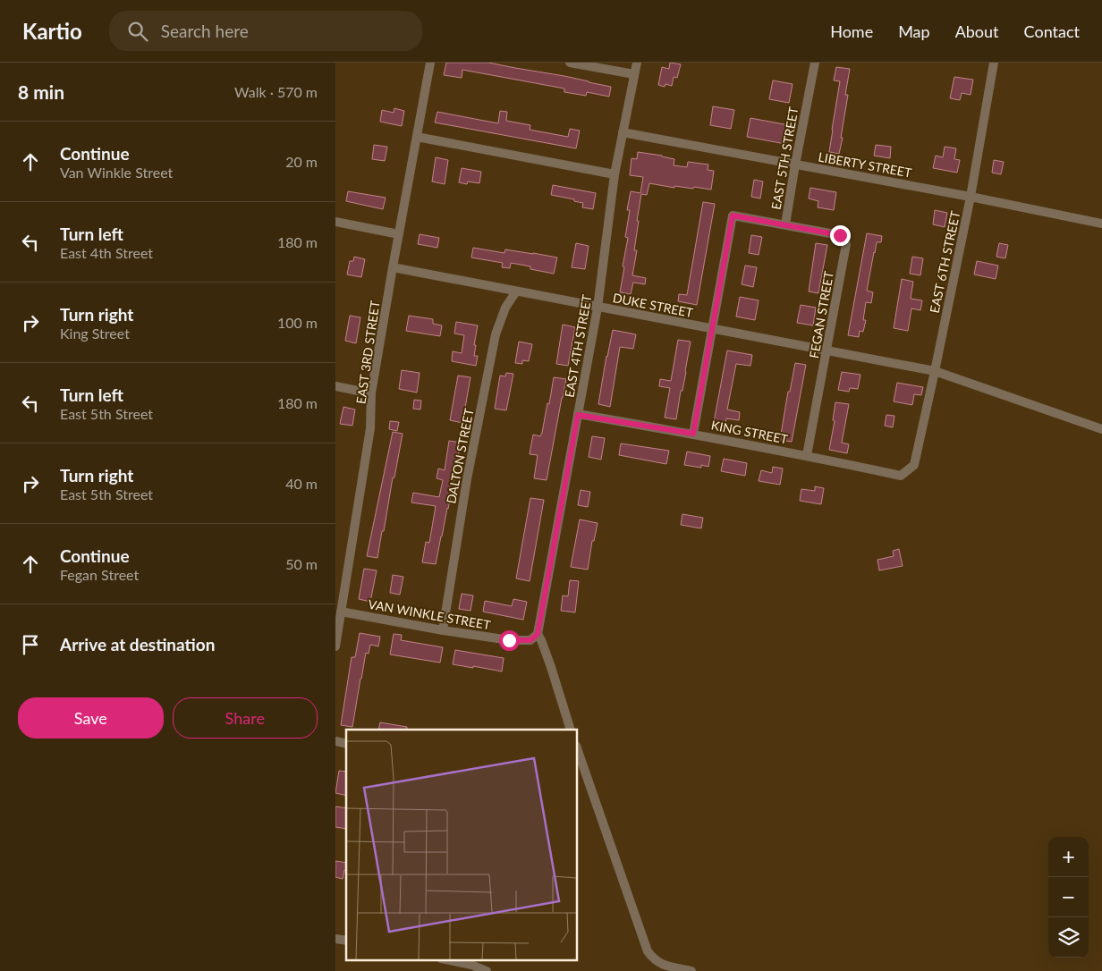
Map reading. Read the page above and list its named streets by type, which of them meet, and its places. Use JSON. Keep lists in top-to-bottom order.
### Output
{
  "streets": {
    "street": [
      "EAST 5TH STREET",
      "LIBERTY STREET",
      "EAST 6TH STREET",
      "DUKE STREET",
      "FEGAN STREET",
      "EAST 4TH STREET",
      "EAST 3RD STREET",
      "KING STREET",
      "DALTON STREET",
      "VAN WINKLE STREET"
    ]
  },
  "crossings": [
    ["EAST 5TH STREET", "LIBERTY STREET"],
    ["EAST 5TH STREET", "DUKE STREET"],
    ["EAST 5TH STREET", "FEGAN STREET"],
    ["EAST 5TH STREET", "KING STREET"],
    ["LIBERTY STREET", "EAST 6TH STREET"],
    ["LIBERTY STREET", "EAST 4TH STREET"],
    ["EAST 6TH STREET", "DUKE STREET"],
    ["EAST 6TH STREET", "KING STREET"],
    ["DUKE STREET", "FEGAN STREET"],
    ["DUKE STREET", "EAST 4TH STREET"],
    ["DUKE STREET", "EAST 3RD STREET"],
    ["DUKE STREET", "DALTON STREET"],
    ["FEGAN STREET", "KING STREET"],
    ["EAST 4TH STREET", "KING STREET"],
    ["EAST 4TH STREET", "VAN WINKLE STREET"],
    ["EAST 3RD STREET", "VAN WINKLE STREET"],
    ["DALTON STREET", "VAN WINKLE STREET"]
  ],
  "page": {
    "header": "Kartio",
    "search": "Search here",
    "nav": [
      "Home",
      "Map",
      "About",
      "Contact"
    ],
    "heading": ["8 min", "Walk · 570 m"],
    "list": [
      ["Continue", "Van Winkle Street", "20 m"],
      ["Turn left", "East 4th Street", "180 m"],
      ["Turn right", "King Street", "100 m"],
      ["Turn left", "East 5th Street", "180 m"],
      ["Turn right", "East 5th Street", "40 m"],
      ["Continue", "Fegan Street", "50 m"],
      "Arrive at destination"
    ],
    "buttons": ["Save", "Share"],
    "map_buttons": ["+", "−"]
  }
}
